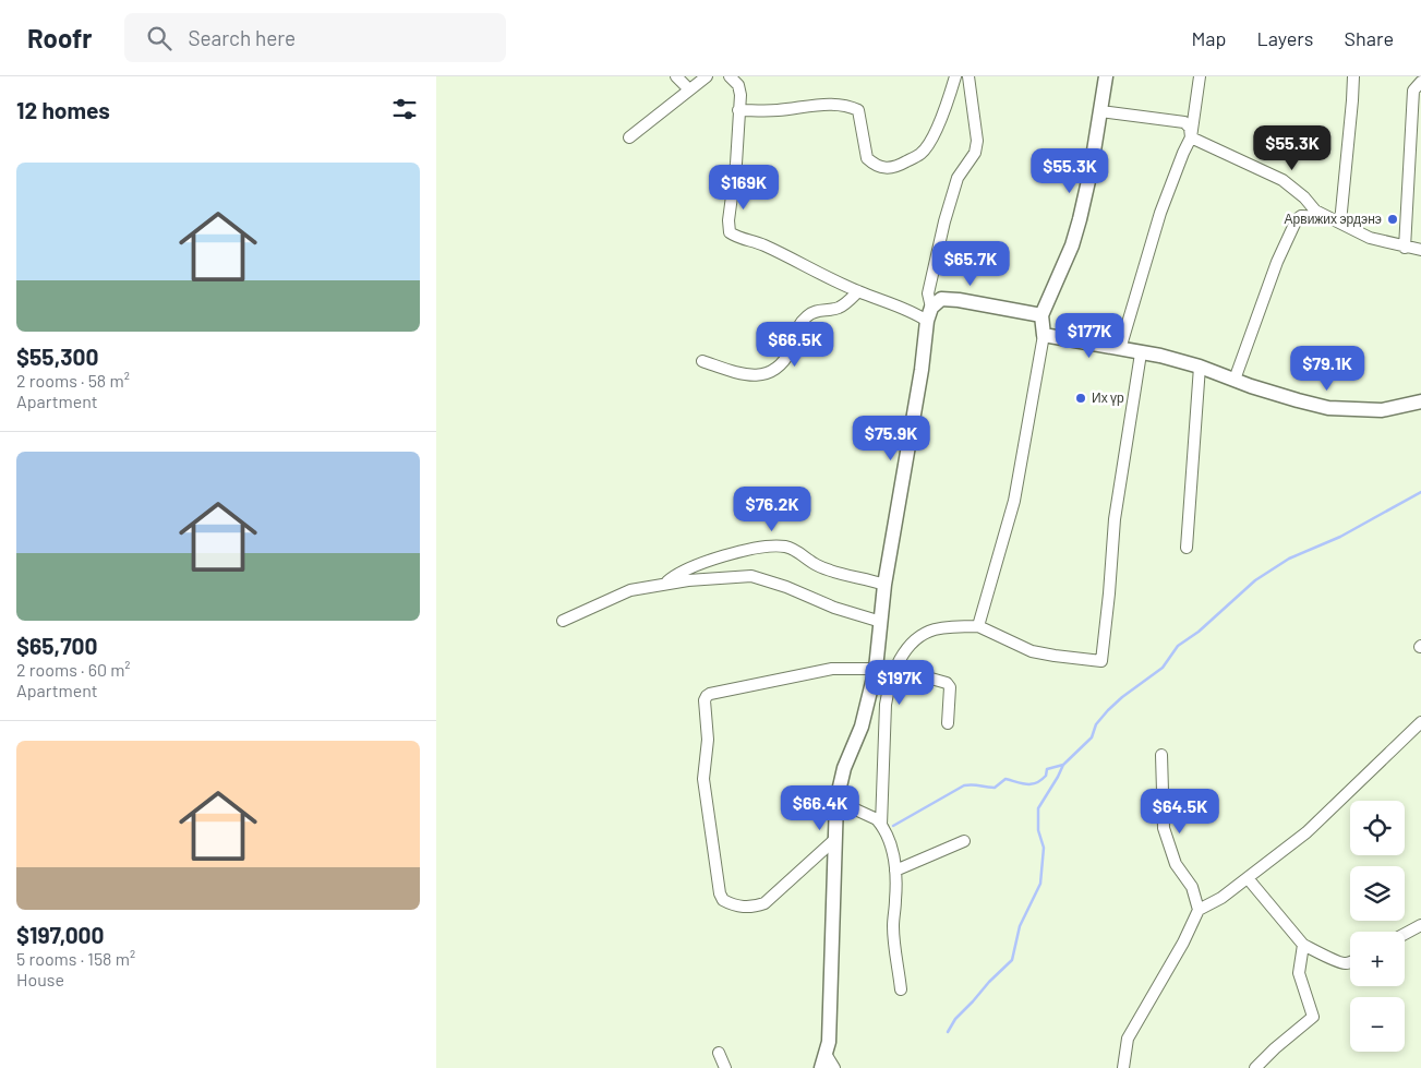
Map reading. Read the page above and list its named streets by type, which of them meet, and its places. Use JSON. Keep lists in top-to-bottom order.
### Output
{
  "places": ["Арвижих эрдэнэ", "Их үр"],
  "page": {
    "header": "Roofr",
    "search": "Search here",
    "nav": ["Map", "Layers", "Share"],
    "heading": "12 homes",
    "price": [
      "$55.3K",
      "$55.3K",
      "$169K",
      "$65.7K",
      "$177K",
      "$66.5K",
      "$79.1K",
      "$75.9K",
      "$76.2K",
      "$197K",
      "$66.4K",
      "$64.5K"
    ],
    "list": [
      {
        "name": "$55,300",
        "note": "2 rooms · 58 m² · Apartment"
      },
      {
        "name": "$65,700",
        "note": "2 rooms · 60 m² · Apartment"
      },
      {
        "name": "$197,000",
        "note": "5 rooms · 158 m² · House"
      }
    ],
    "map_buttons": ["+", "−"]
  }
}
